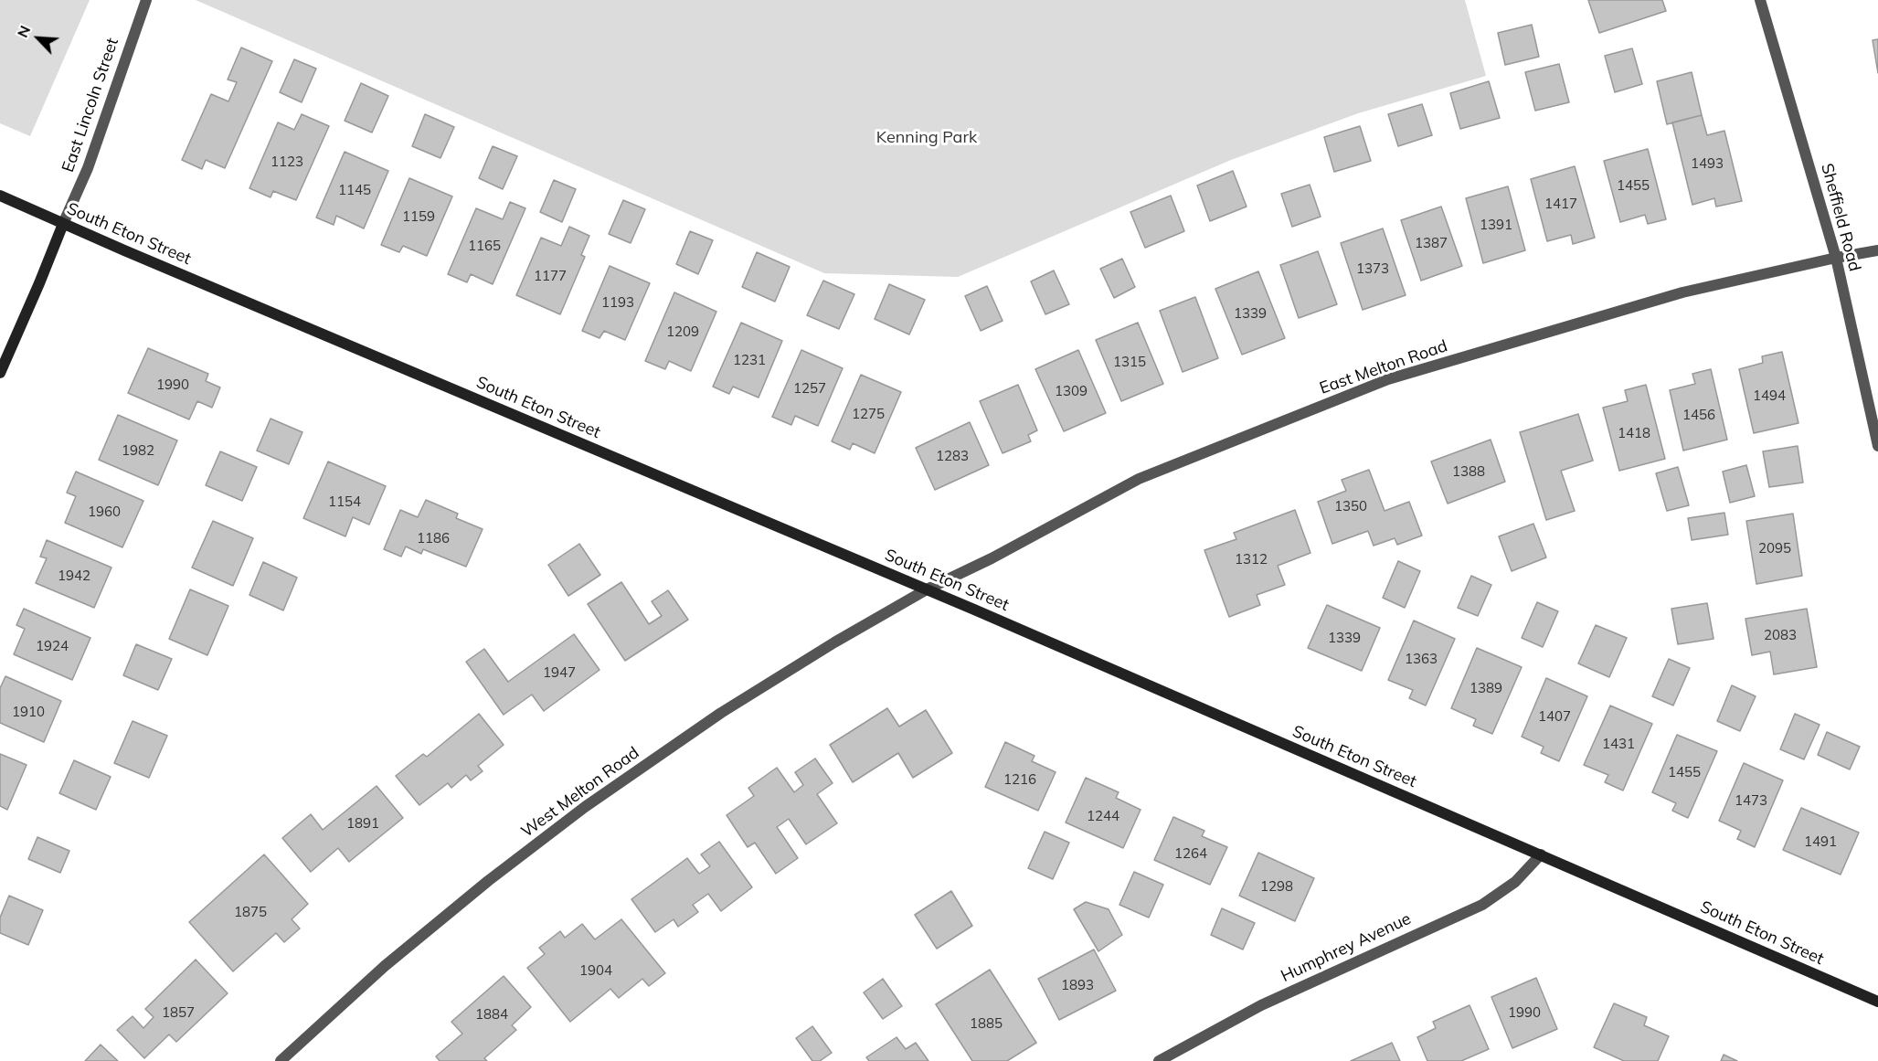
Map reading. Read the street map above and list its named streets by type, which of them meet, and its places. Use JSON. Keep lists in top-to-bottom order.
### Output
{
  "streets": {
    "street": [
      "East Lincoln Street",
      "Sheffield Road",
      "South Eton Street",
      "East Melton Road",
      "West Melton Road",
      "Humphrey Avenue"
    ]
  },
  "crossings": [
    ["East Lincoln Street", "South Eton Street"],
    ["Sheffield Road", "East Melton Road"],
    ["South Eton Street", "East Melton Road"],
    ["South Eton Street", "West Melton Road"],
    ["South Eton Street", "Humphrey Avenue"],
    ["East Melton Road", "West Melton Road"]
  ],
  "parks": ["Kenning Park"],
  "house_numbers": [
    "1123",
    "1493",
    "1455",
    "1145",
    "1417",
    "1159",
    "1391",
    "1387",
    "1165",
    "1373",
    "1177",
    "1193",
    "1339",
    "1209",
    "1231",
    "1315",
    "1990",
    "1257",
    "1309",
    "1494",
    "1275",
    "1456",
    "1418",
    "1982",
    "1283",
    "1388",
    "1154",
    "1350",
    "1960",
    "1186",
    "2095",
    "1312",
    "1942",
    "2083",
    "1339",
    "1924",
    "1363",
    "1947",
    "1389",
    "1910",
    "1407",
    "1431",
    "1455",
    "1216",
    "1473",
    "1244",
    "1891",
    "1491",
    "1264",
    "1298",
    "1875",
    "1904",
    "1893",
    "1857",
    "1990",
    "1884",
    "1885"
  ],
  "north": "top left"
}
